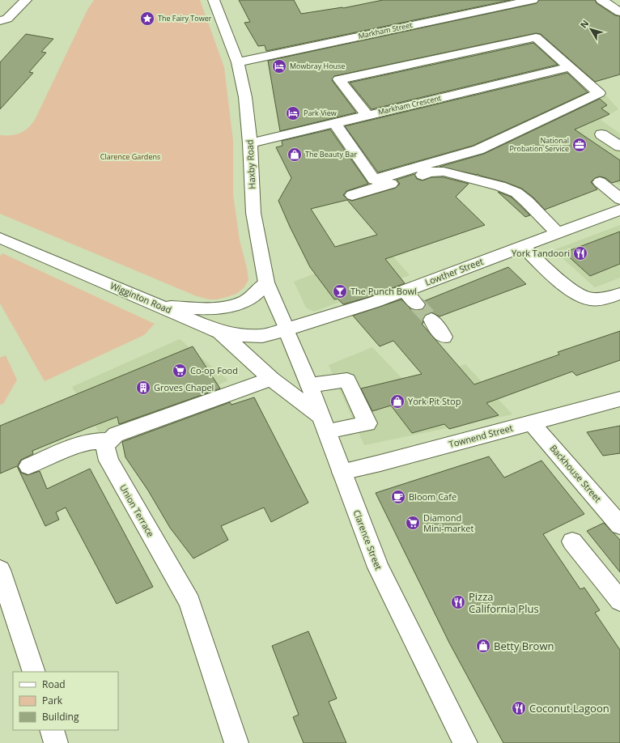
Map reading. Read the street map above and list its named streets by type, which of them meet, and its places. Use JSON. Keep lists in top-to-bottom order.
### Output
{
  "streets": {
    "street": [
      "Markham Street",
      "Markham Crescent",
      "Haxby Road",
      "Lowther Street",
      "Wigginton Road",
      "Townend Street",
      "Backhouse Street",
      "Union Terrace",
      "Clarence Street"
    ]
  },
  "crossings": [
    ["Markham Street", "Haxby Road"],
    ["Markham Crescent", "Haxby Road"],
    ["Haxby Road", "Lowther Street"],
    ["Haxby Road", "Wigginton Road"],
    ["Haxby Road", "Clarence Street"],
    ["Lowther Street", "Wigginton Road"],
    ["Lowther Street", "Clarence Street"],
    ["Wigginton Road", "Clarence Street"],
    ["Townend Street", "Backhouse Street"],
    ["Townend Street", "Clarence Street"]
  ],
  "parks": ["Clarence Gardens"],
  "places": {
    "place": ["The Fairy Tower"],
    "hotel": ["Mowbray House", "Park View"],
    "office": ["National Probation Service"],
    "shop": ["The Beauty Bar", "York Pit Stop", "Betty Brown"],
    "restaurant": ["York Tandoori", "Pizza California Plus", "Coconut Lagoon"],
    "bar": ["The Punch Bowl"],
    "supermarket": ["Co-op Food", "Diamond Mini-market"],
    "building": ["Groves Chapel"],
    "cafe": ["Bloom Cafe"]
  },
  "legend": ["Road", "Park", "Building"],
  "north": "top left"
}
